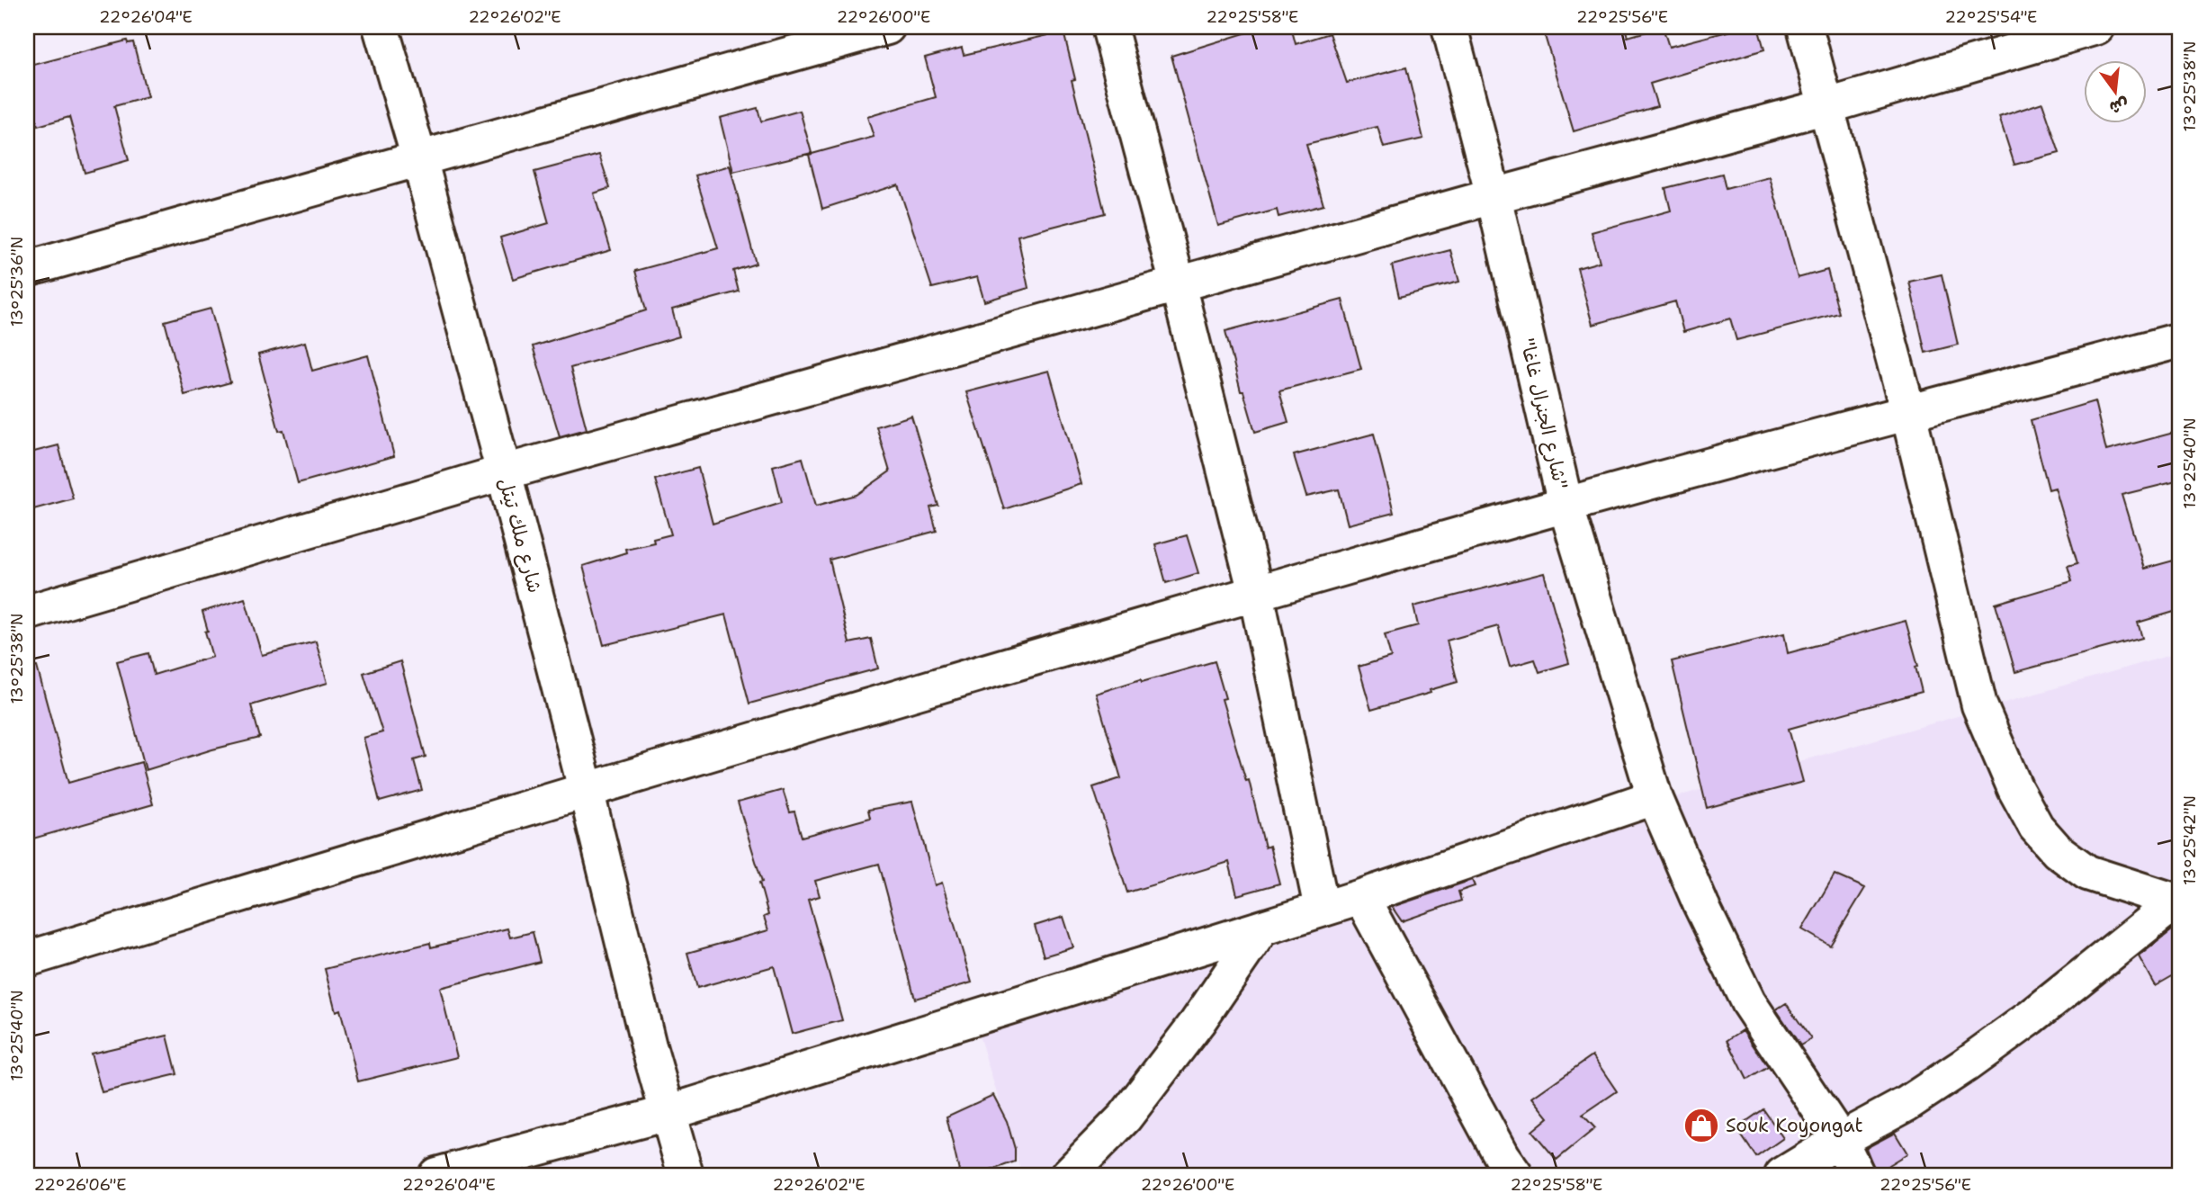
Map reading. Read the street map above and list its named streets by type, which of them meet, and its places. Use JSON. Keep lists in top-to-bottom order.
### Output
{
  "streets": {
    "street": ["\"شارع الجنرال غاغا\"", "شارع ملك تيتل"]
  },
  "places": {
    "shop": ["Souk Koyongat"]
  },
  "north": "bottom",
  "coordinates": [
    "22°26'04\"E",
    "22°26'02\"E",
    "22°26'00\"E",
    "22°25'58\"E",
    "22°25'56\"E",
    "22°25'54\"E",
    "13°25'38\"N",
    "13°25'36\"N",
    "13°25'40\"N",
    "13°25'42\"N",
    "22°26'06\"E"
  ]
}
